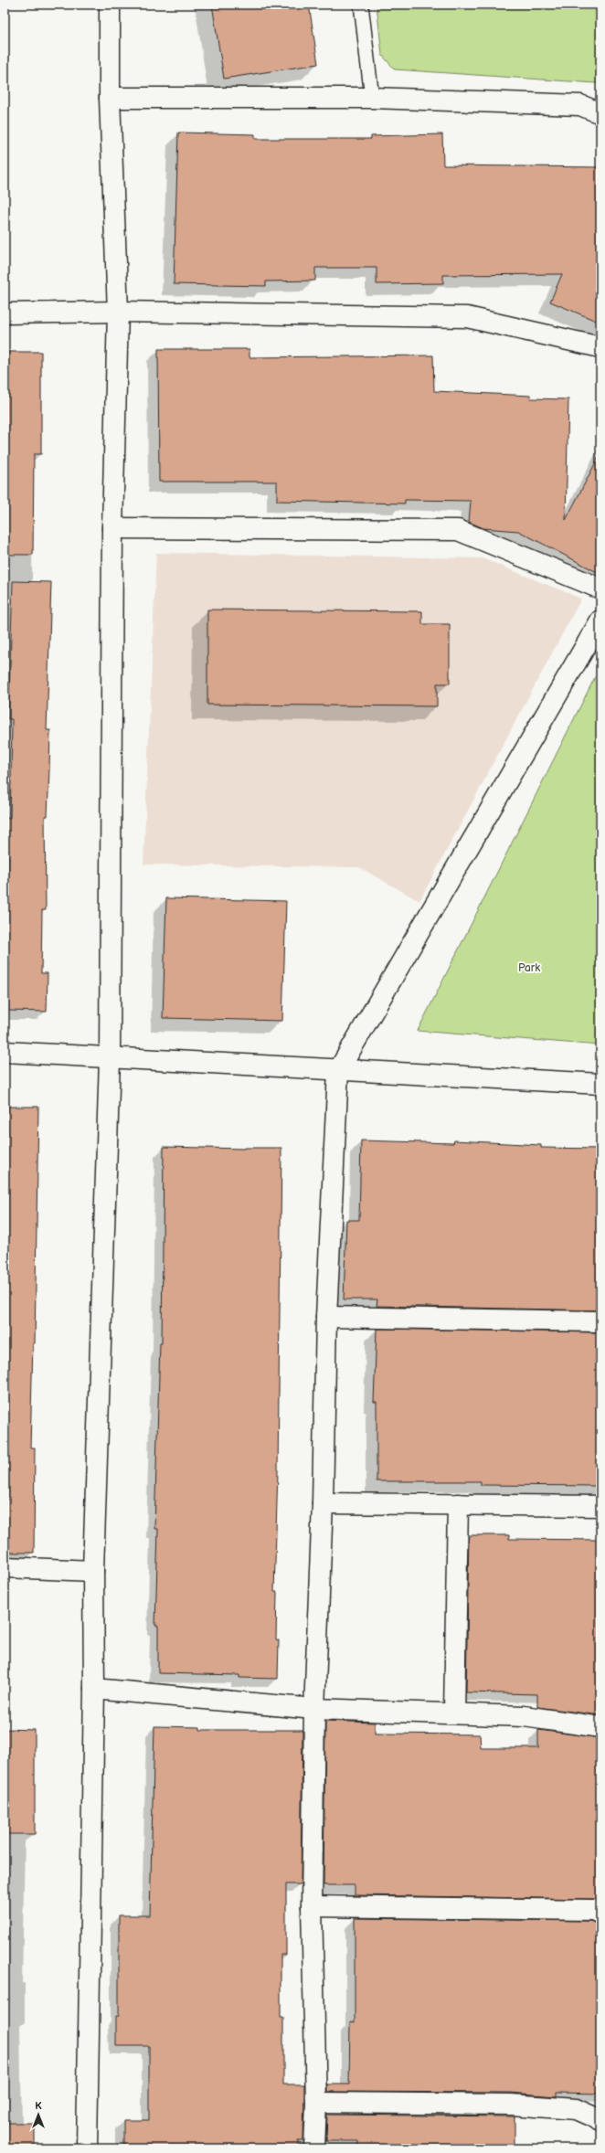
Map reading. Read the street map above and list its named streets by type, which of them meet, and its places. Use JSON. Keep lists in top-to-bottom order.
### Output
{
  "parks": ["Park"],
  "north": "top"
}
